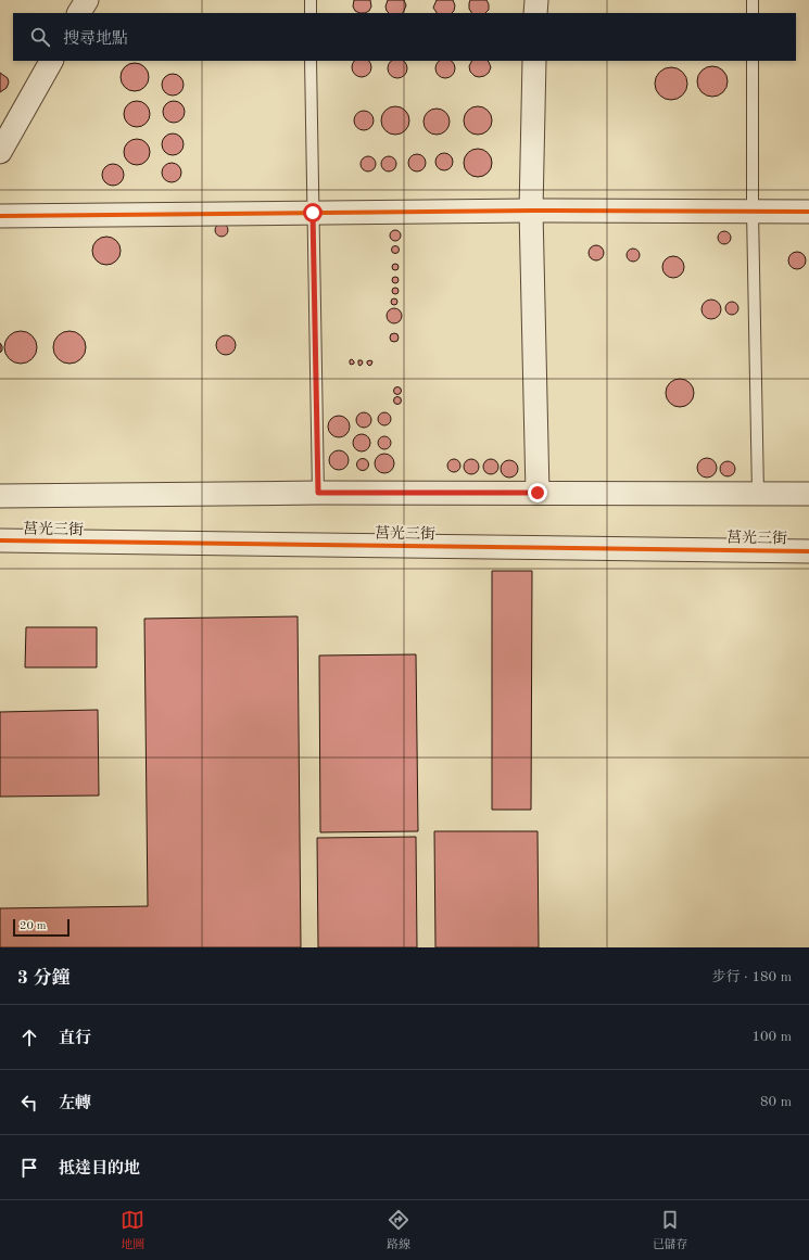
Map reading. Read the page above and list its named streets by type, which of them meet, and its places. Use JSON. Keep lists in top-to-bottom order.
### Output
{
  "streets": {
    "street": ["莒光三街"]
  },
  "scale_bar": "20 m",
  "page": {
    "search": "搜尋地點",
    "scale": "20 m",
    "heading": ["3 分鐘", "步行 · 180 m"],
    "list": [
      ["直行", "100 m"],
      ["左轉", "80 m"],
      "抵達目的地"
    ],
    "nav": ["地圖", "路線", "已儲存"]
  }
}
